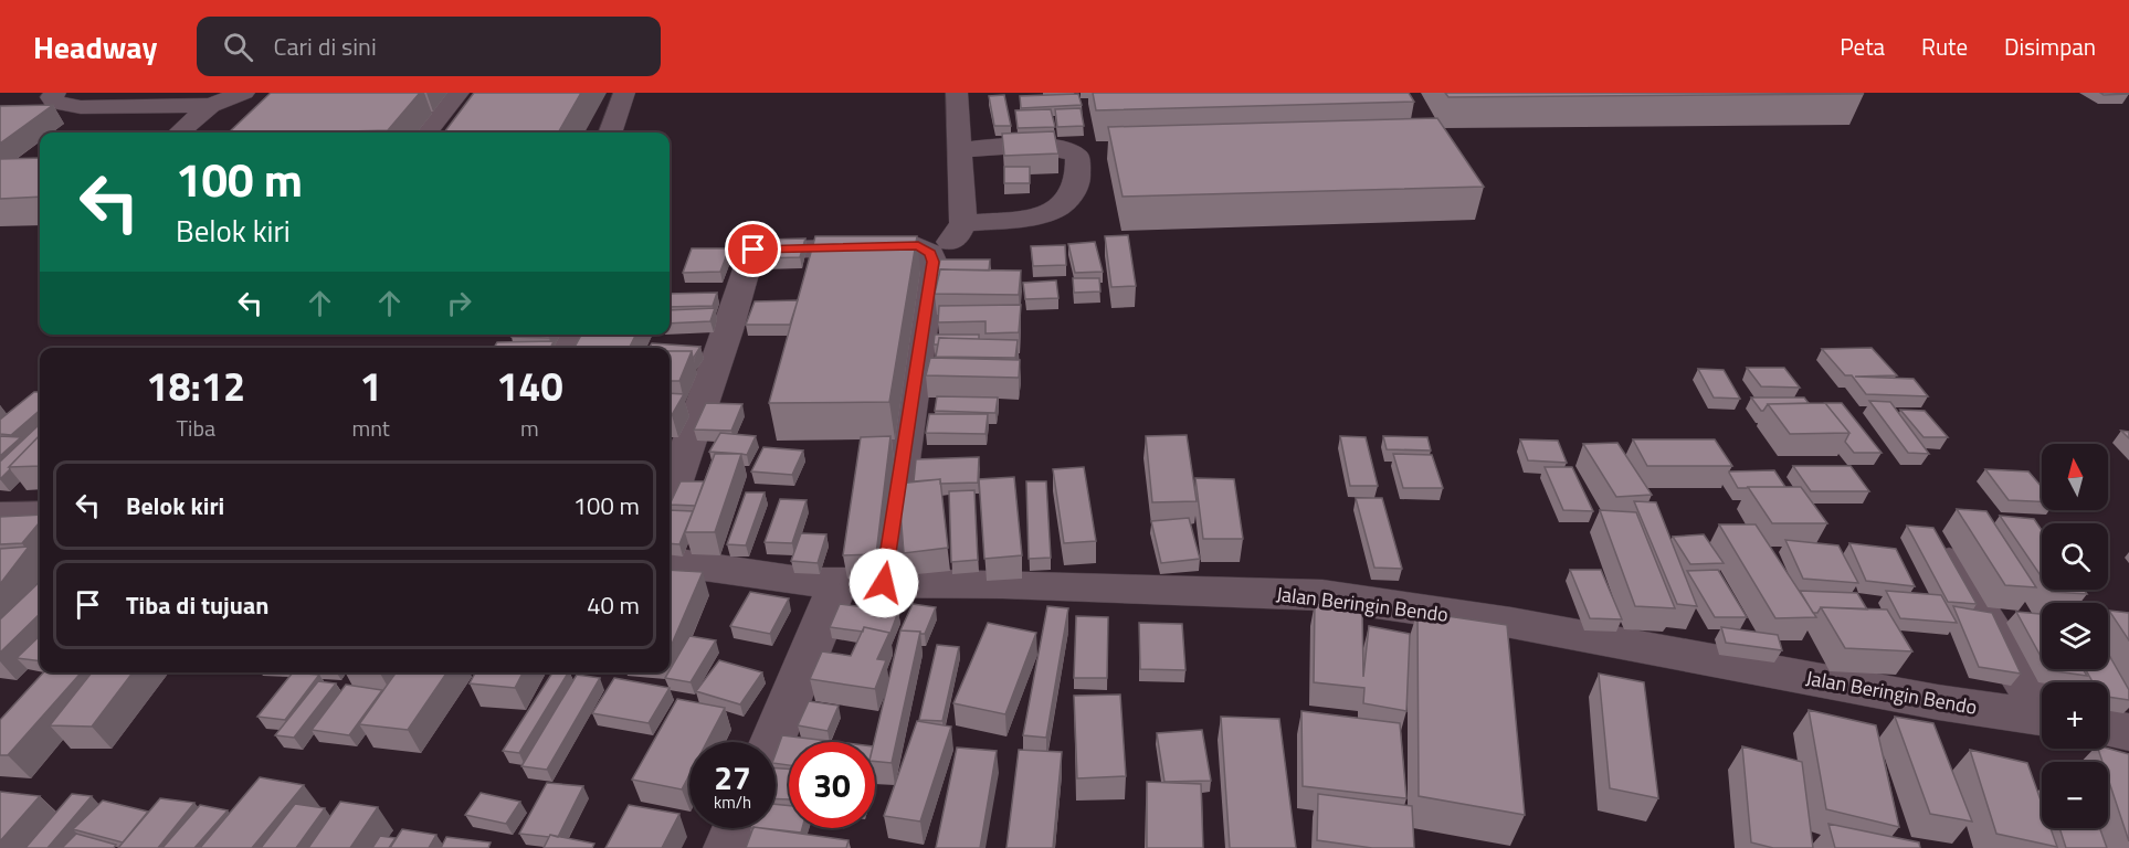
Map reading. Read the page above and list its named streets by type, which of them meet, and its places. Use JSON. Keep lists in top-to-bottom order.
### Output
{
  "streets": {
    "street": ["Jalan Beringin Bendo"]
  },
  "north": "top",
  "page": {
    "header": "Headway",
    "search": "Cari di sini",
    "nav": ["Peta", "Rute", "Disimpan"],
    "turn": ["100 m", "Belok kiri"],
    "eta": [
      "18:12",
      "Tiba",
      "1",
      "mnt",
      "140",
      "m"
    ],
    "map_buttons": ["+", "−"],
    "list": [
      {
        "name": "Belok kiri",
        "value": "100 m"
      },
      {
        "name": "Tiba di tujuan",
        "value": "40 m"
      }
    ],
    "speed": "27 km/h",
    "limit": "30"
  }
}
